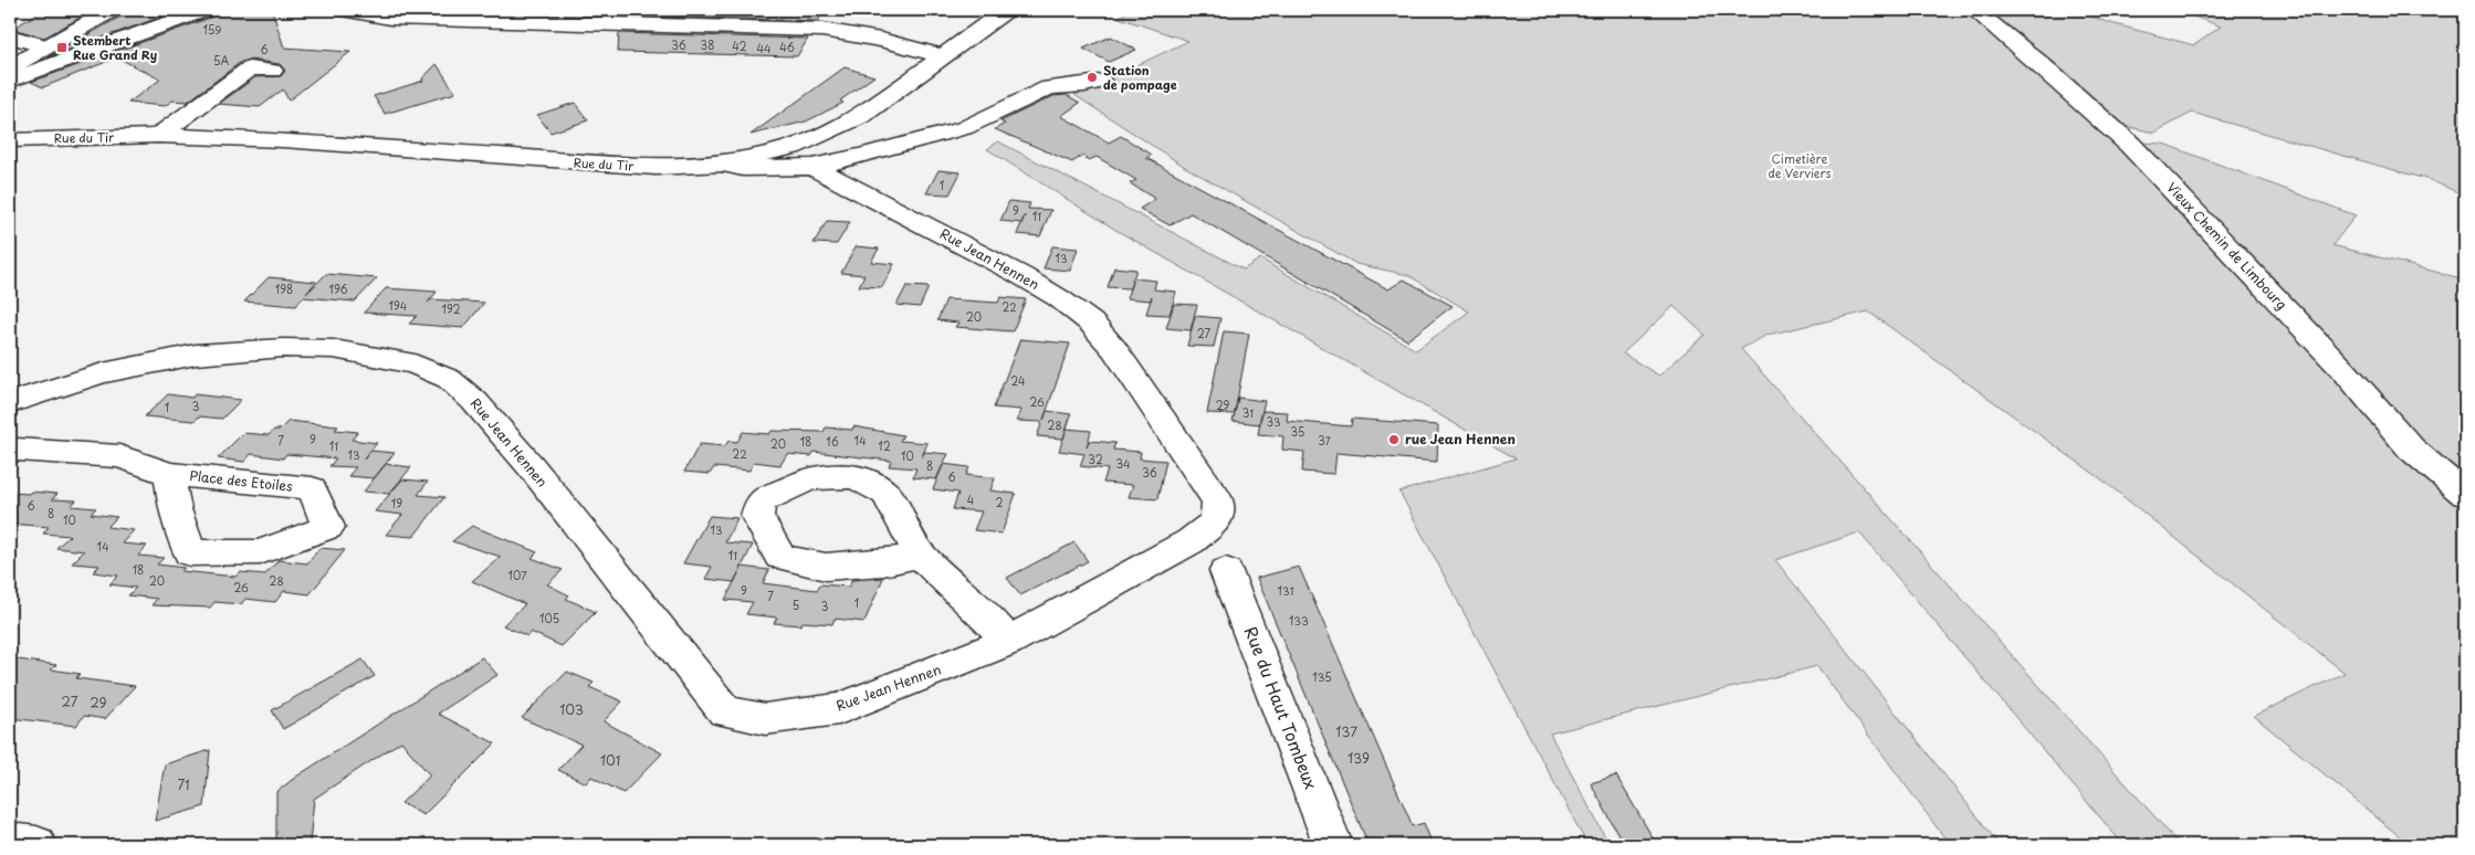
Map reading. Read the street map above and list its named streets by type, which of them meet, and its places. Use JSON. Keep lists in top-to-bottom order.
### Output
{
  "streets": {
    "street": [
      "Rue du Tir",
      "Vieux Chemin de Limbourg",
      "Rue Jean Hennen",
      "Place des Etoiles",
      "Rue du Haut Tombeux"
    ]
  },
  "crossings": [
    ["Rue du Tir", "Rue Jean Hennen"]
  ],
  "parks": ["Cimetière de Verviers"],
  "places": {
    "transit": ["Stembert Rue Grand Ry"],
    "other": ["Station de pompage", "rue Jean Hennen"]
  },
  "house_numbers": [
    "159",
    "36",
    "38",
    "42",
    "46",
    "44",
    "6",
    "5A",
    "1",
    "9",
    "11",
    "13",
    "198",
    "196",
    "194",
    "22",
    "192",
    "20",
    "27",
    "24",
    "26",
    "29",
    "3",
    "1",
    "31",
    "33",
    "28",
    "35",
    "9",
    "7",
    "14",
    "37",
    "18",
    "16",
    "20",
    "11",
    "12",
    "22",
    "13",
    "10",
    "32",
    "34",
    "8",
    "36",
    "6",
    "4",
    "2",
    "19",
    "6",
    "8",
    "10",
    "13",
    "14",
    "11",
    "18",
    "107",
    "20",
    "28",
    "26",
    "9",
    "131",
    "7",
    "1",
    "5",
    "3",
    "105",
    "133",
    "135",
    "27",
    "29",
    "103",
    "137",
    "139",
    "101",
    "71"
  ]
}
